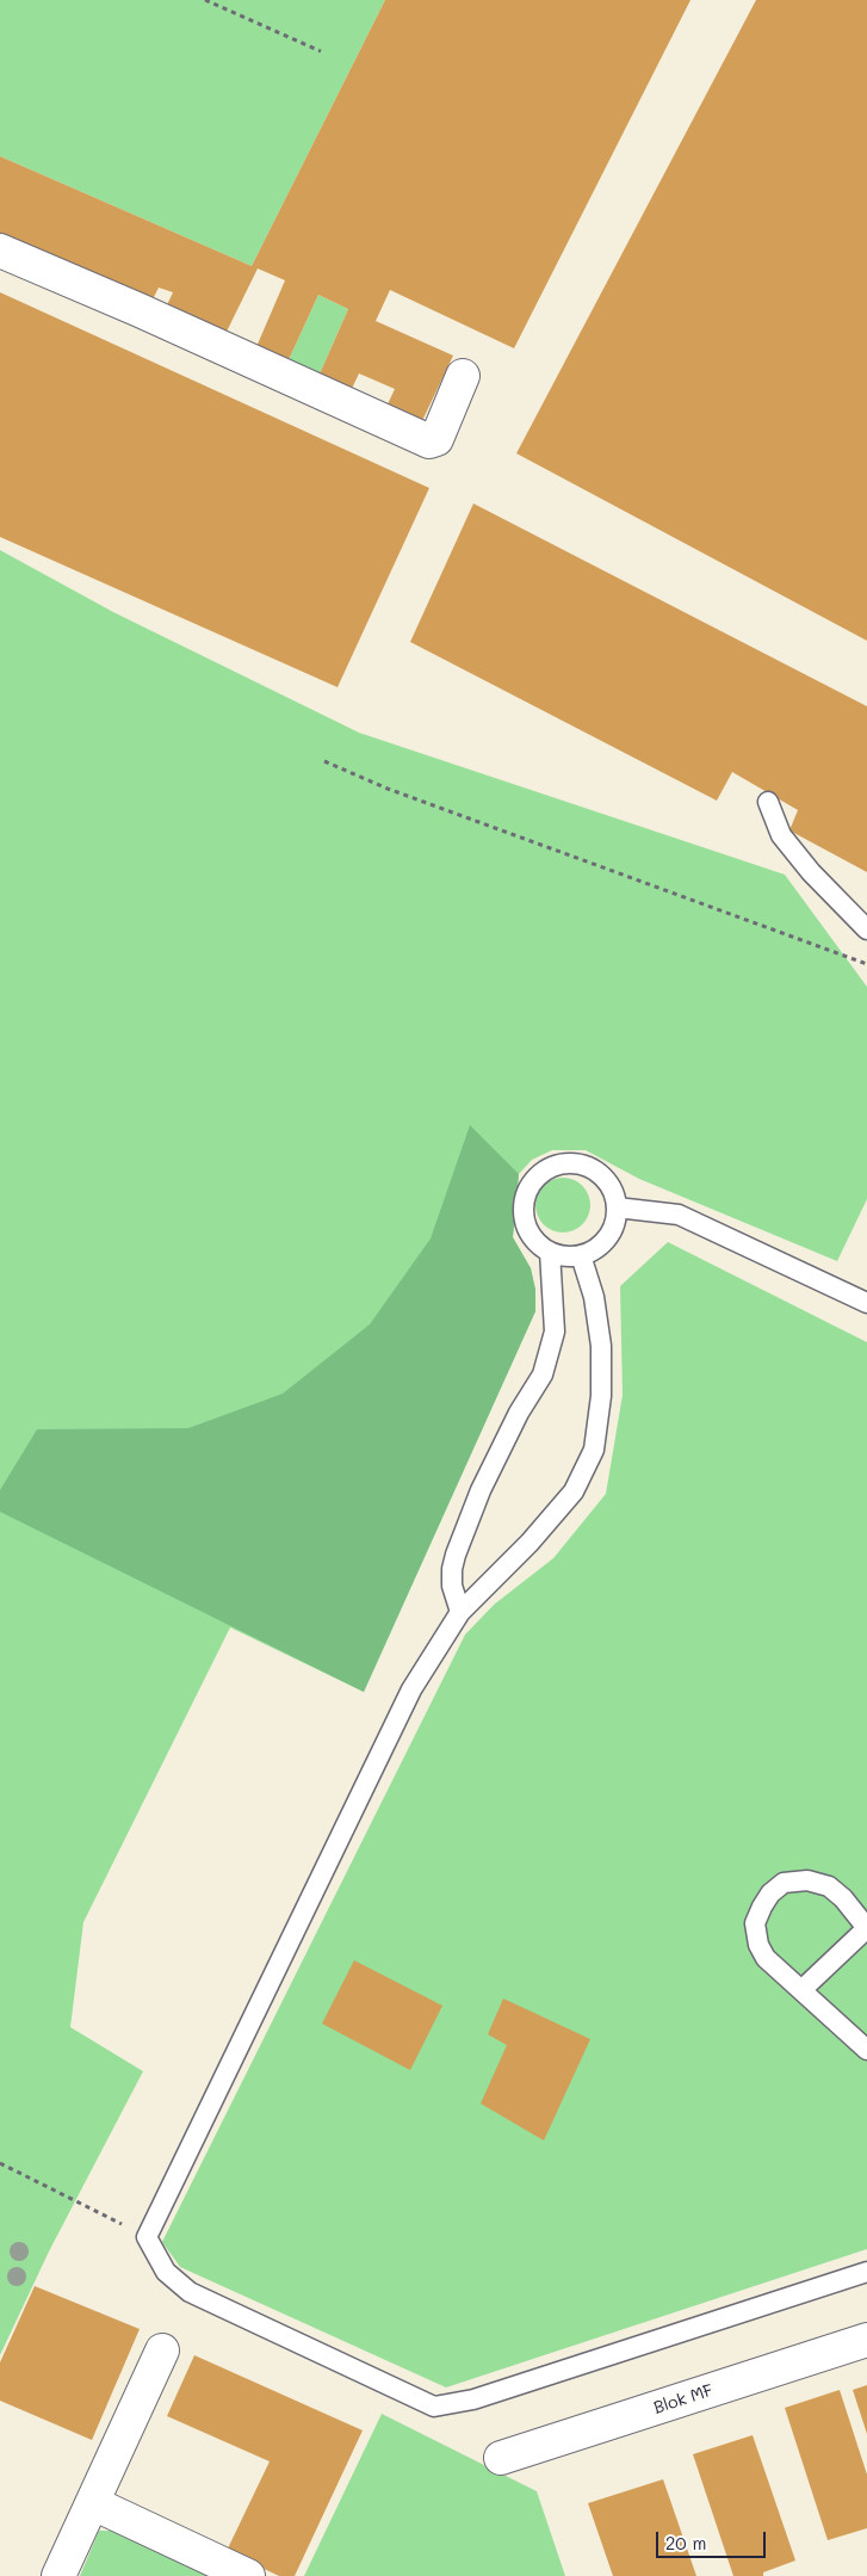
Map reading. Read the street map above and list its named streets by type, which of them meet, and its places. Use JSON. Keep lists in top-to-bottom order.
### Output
{
  "streets": {
    "street": ["Blok MF"]
  },
  "scale_bar": "20 m"
}
